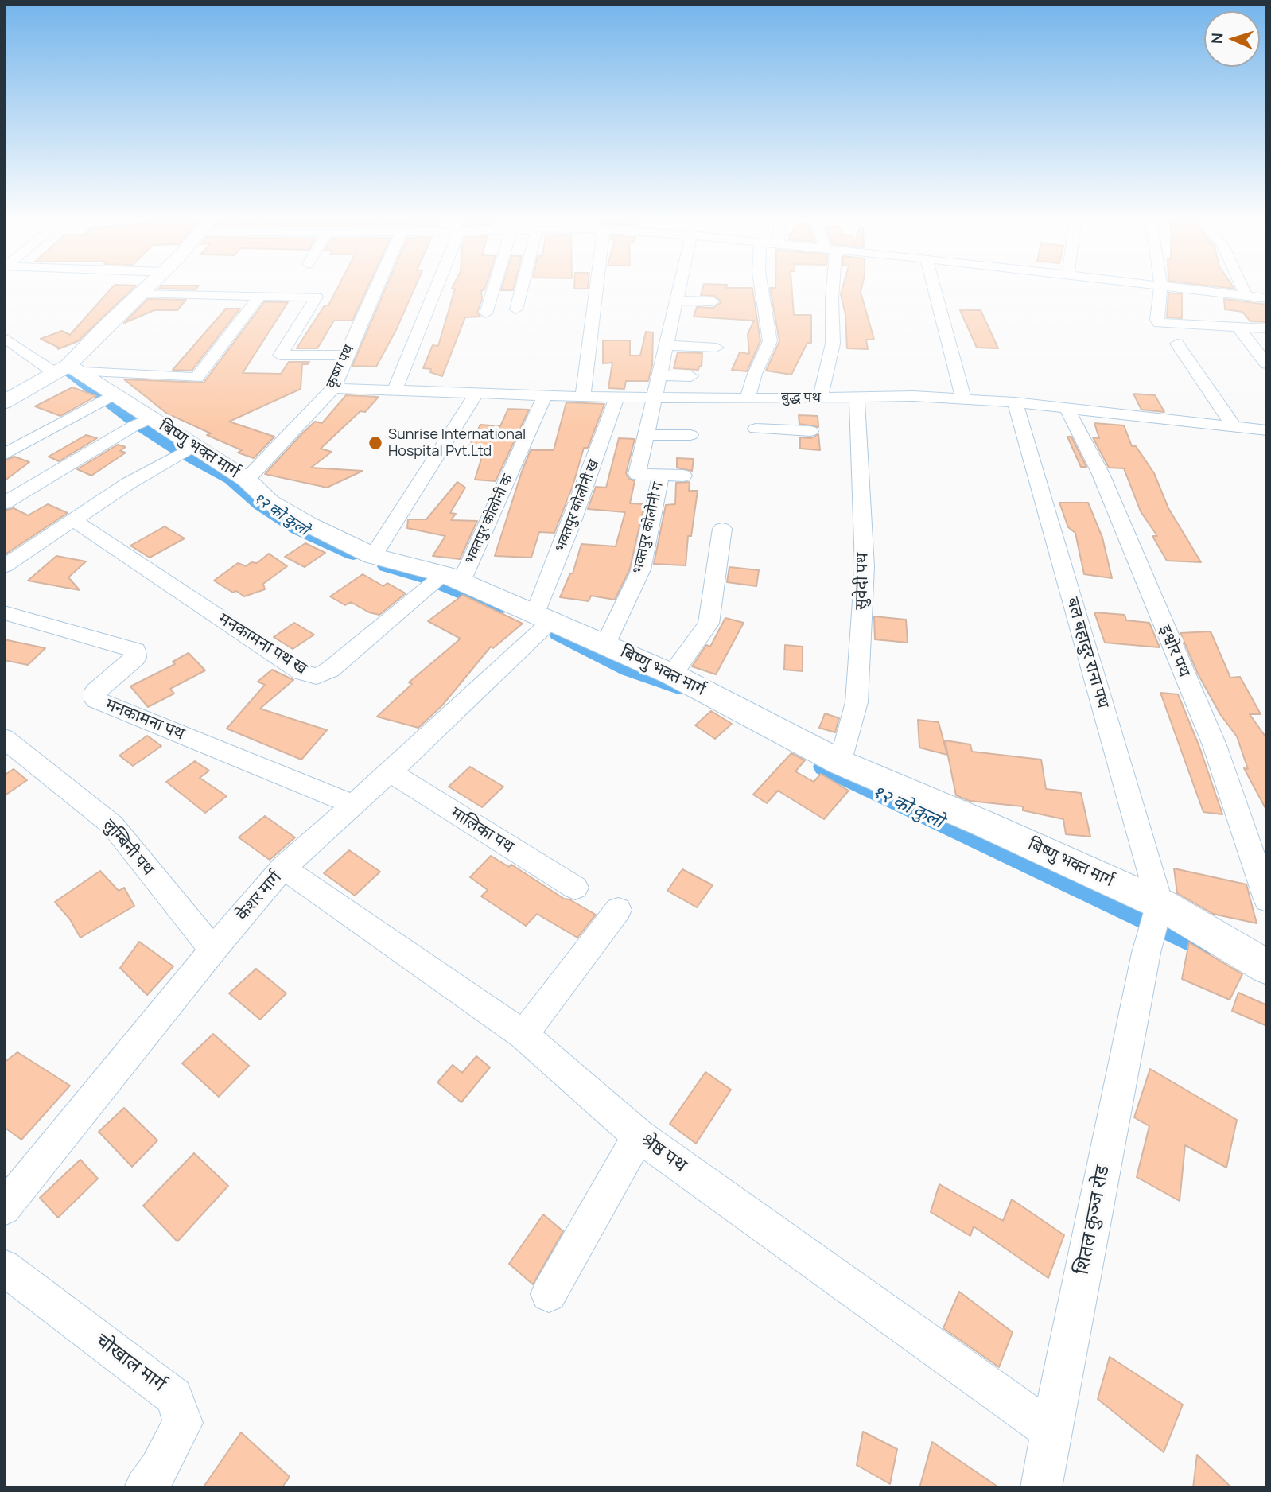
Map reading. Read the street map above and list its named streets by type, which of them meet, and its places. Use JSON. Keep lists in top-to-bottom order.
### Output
{
  "streets": {
    "street": [
      "कृष्ण पथ",
      "बुद्ध पथ",
      "बिष्णु भक्त मार्ग",
      "भक्तपुर कोलोनी ख",
      "भक्तपुर कोलोनी क",
      "भक्तपुर कोलोनी ग",
      "सुवेदी पथ",
      "मनकामना पथ ख",
      "इश्वोर पथ",
      "बल बहादुर राना पथ",
      "मनकामना पथ",
      "मालिका पथ",
      "लुम्बिनी पथ",
      "केशर मार्ग",
      "श्रेष्ठ पथ",
      "शितल कुञ्ज रोड",
      "चोखाल मार्ग"
    ]
  },
  "crossings": [
    ["कृष्ण पथ", "बुद्ध पथ"],
    ["कृष्ण पथ", "बिष्णु भक्त मार्ग"],
    ["बुद्ध पथ", "भक्तपुर कोलोनी ख"],
    ["बुद्ध पथ", "भक्तपुर कोलोनी क"],
    ["बुद्ध पथ", "भक्तपुर कोलोनी ग"],
    ["बुद्ध पथ", "सुवेदी पथ"],
    ["बुद्ध पथ", "इश्वोर पथ"],
    ["बुद्ध पथ", "बल बहादुर राना पथ"],
    ["बिष्णु भक्त मार्ग", "भक्तपुर कोलोनी ख"],
    ["बिष्णु भक्त मार्ग", "भक्तपुर कोलोनी क"],
    ["बिष्णु भक्त मार्ग", "भक्तपुर कोलोनी ग"],
    ["बिष्णु भक्त मार्ग", "सुवेदी पथ"],
    ["बिष्णु भक्त मार्ग", "मनकामना पथ ख"],
    ["बिष्णु भक्त मार्ग", "बल बहादुर राना पथ"],
    ["बिष्णु भक्त मार्ग", "केशर मार्ग"],
    ["बिष्णु भक्त मार्ग", "शितल कुञ्ज रोड"],
    ["भक्तपुर कोलोनी ख", "केशर मार्ग"],
    ["भक्तपुर कोलोनी क", "मनकामना पथ ख"],
    ["बल बहादुर राना पथ", "शितल कुञ्ज रोड"],
    ["मनकामना पथ", "केशर मार्ग"],
    ["मालिका पथ", "केशर मार्ग"],
    ["लुम्बिनी पथ", "केशर मार्ग"],
    ["केशर मार्ग", "श्रेष्ठ पथ"],
    ["श्रेष्ठ पथ", "शितल कुञ्ज रोड"]
  ],
  "water": ["१२ को कुलो"],
  "places": ["Sunrise International Hospital Pvt.Ltd"],
  "north": "left"
}
